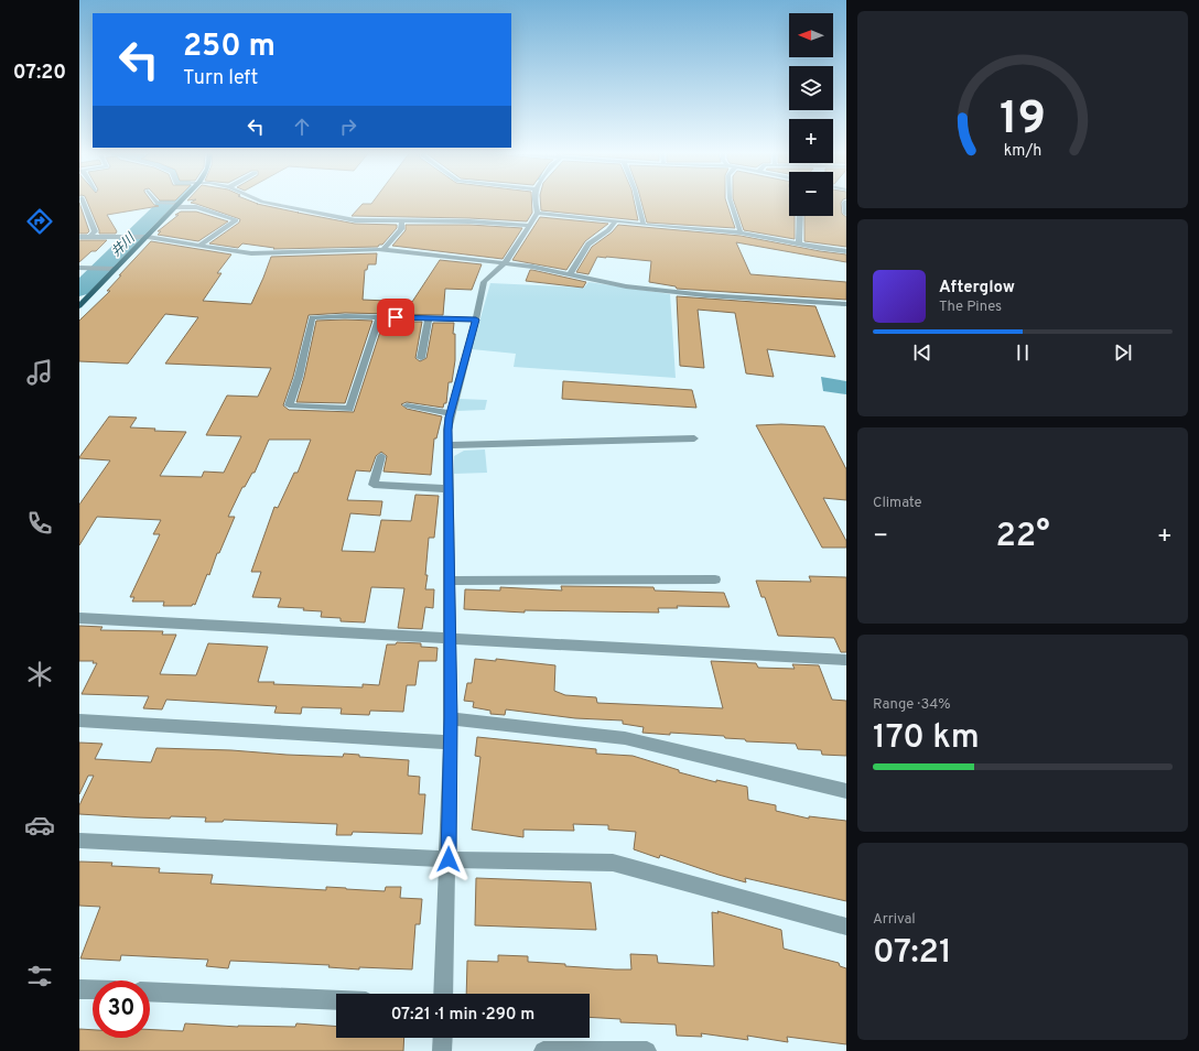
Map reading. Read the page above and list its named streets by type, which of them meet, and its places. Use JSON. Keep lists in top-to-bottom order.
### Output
{
  "water": ["井川"],
  "north": "left",
  "page": {
    "tabs": "07:20",
    "map_buttons": ["+", "−"],
    "turn": ["250 m", "Turn left"],
    "song": ["Afterglow", "The Pines"],
    "tile": [
      "Climate",
      ["Range · 34%", "170 km"],
      ["Arrival", "07:21"]
    ],
    "heat": ["−", "22°", "+"],
    "limit": "30",
    "trip": "07:21 · 1 min · 290 m",
    "gauge": ["19", "km/h"]
  }
}
